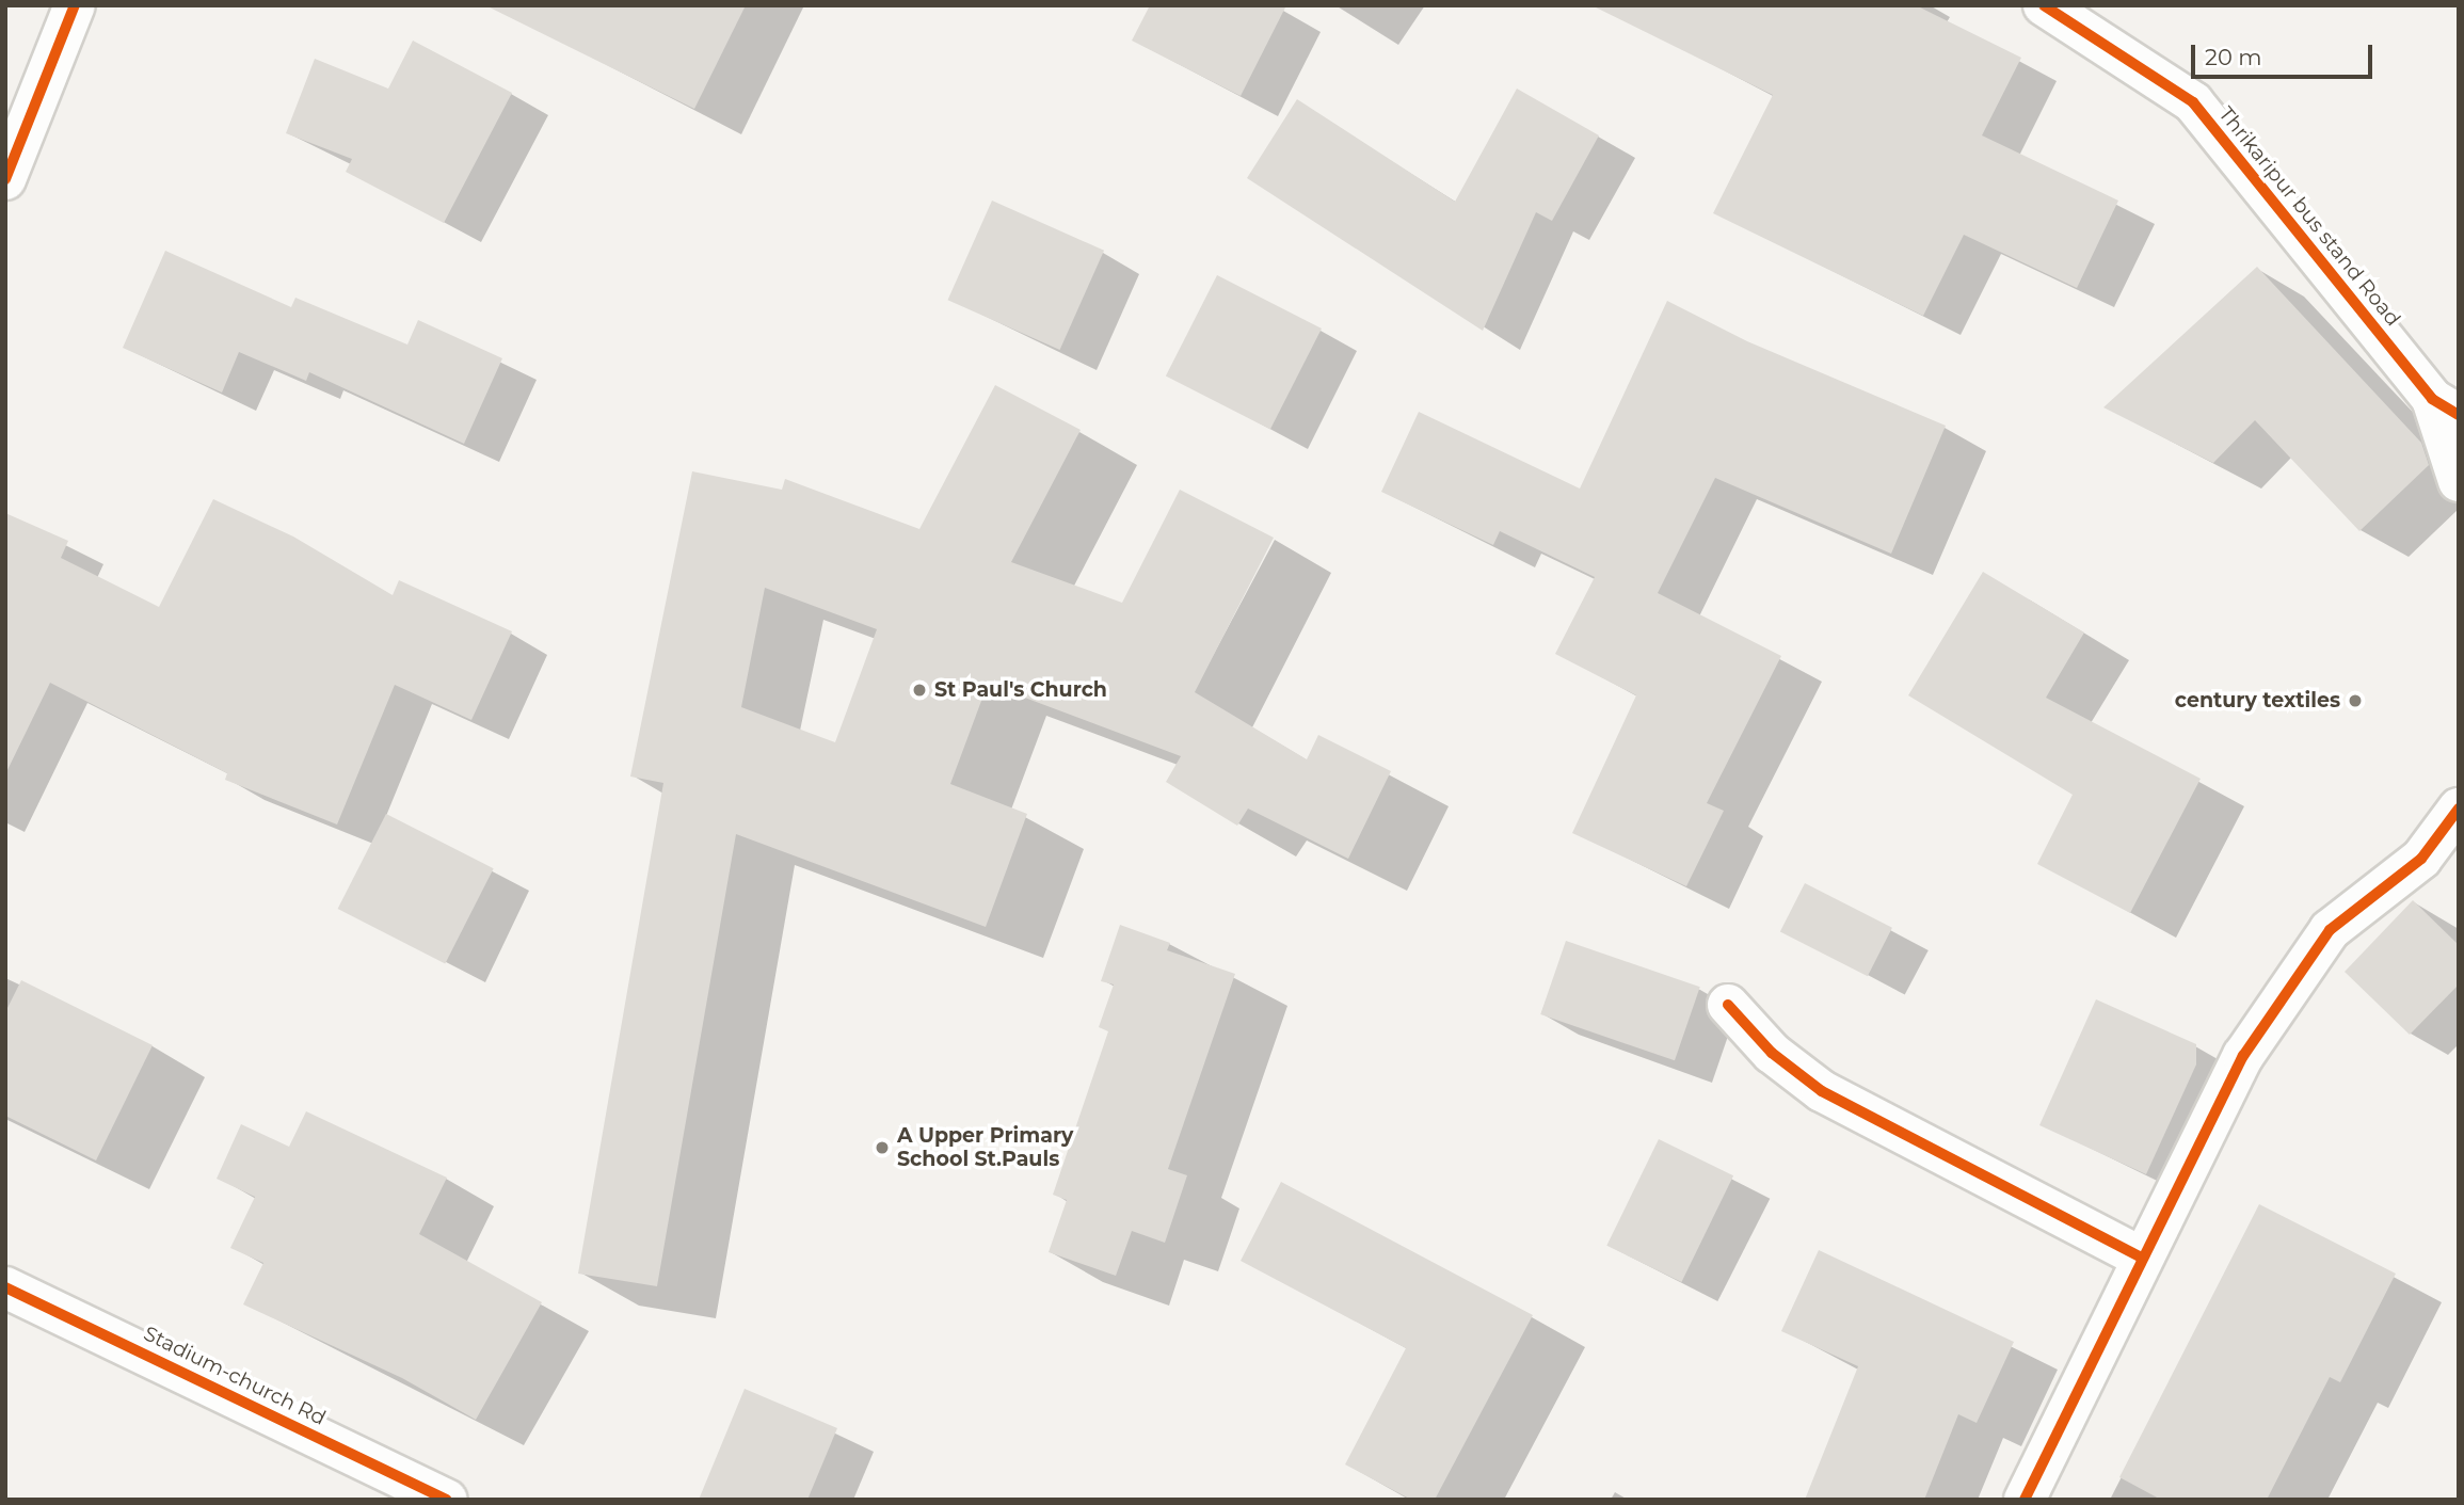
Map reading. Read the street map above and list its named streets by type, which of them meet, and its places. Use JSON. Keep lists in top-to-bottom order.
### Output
{
  "streets": {
    "street": ["Thrikaripur bus stand Road", "Stadium-church Rd"]
  },
  "places": ["St Paul's Church", "century textiles", "A Upper Primary School St.Pauls"],
  "scale_bar": "20 m"
}
